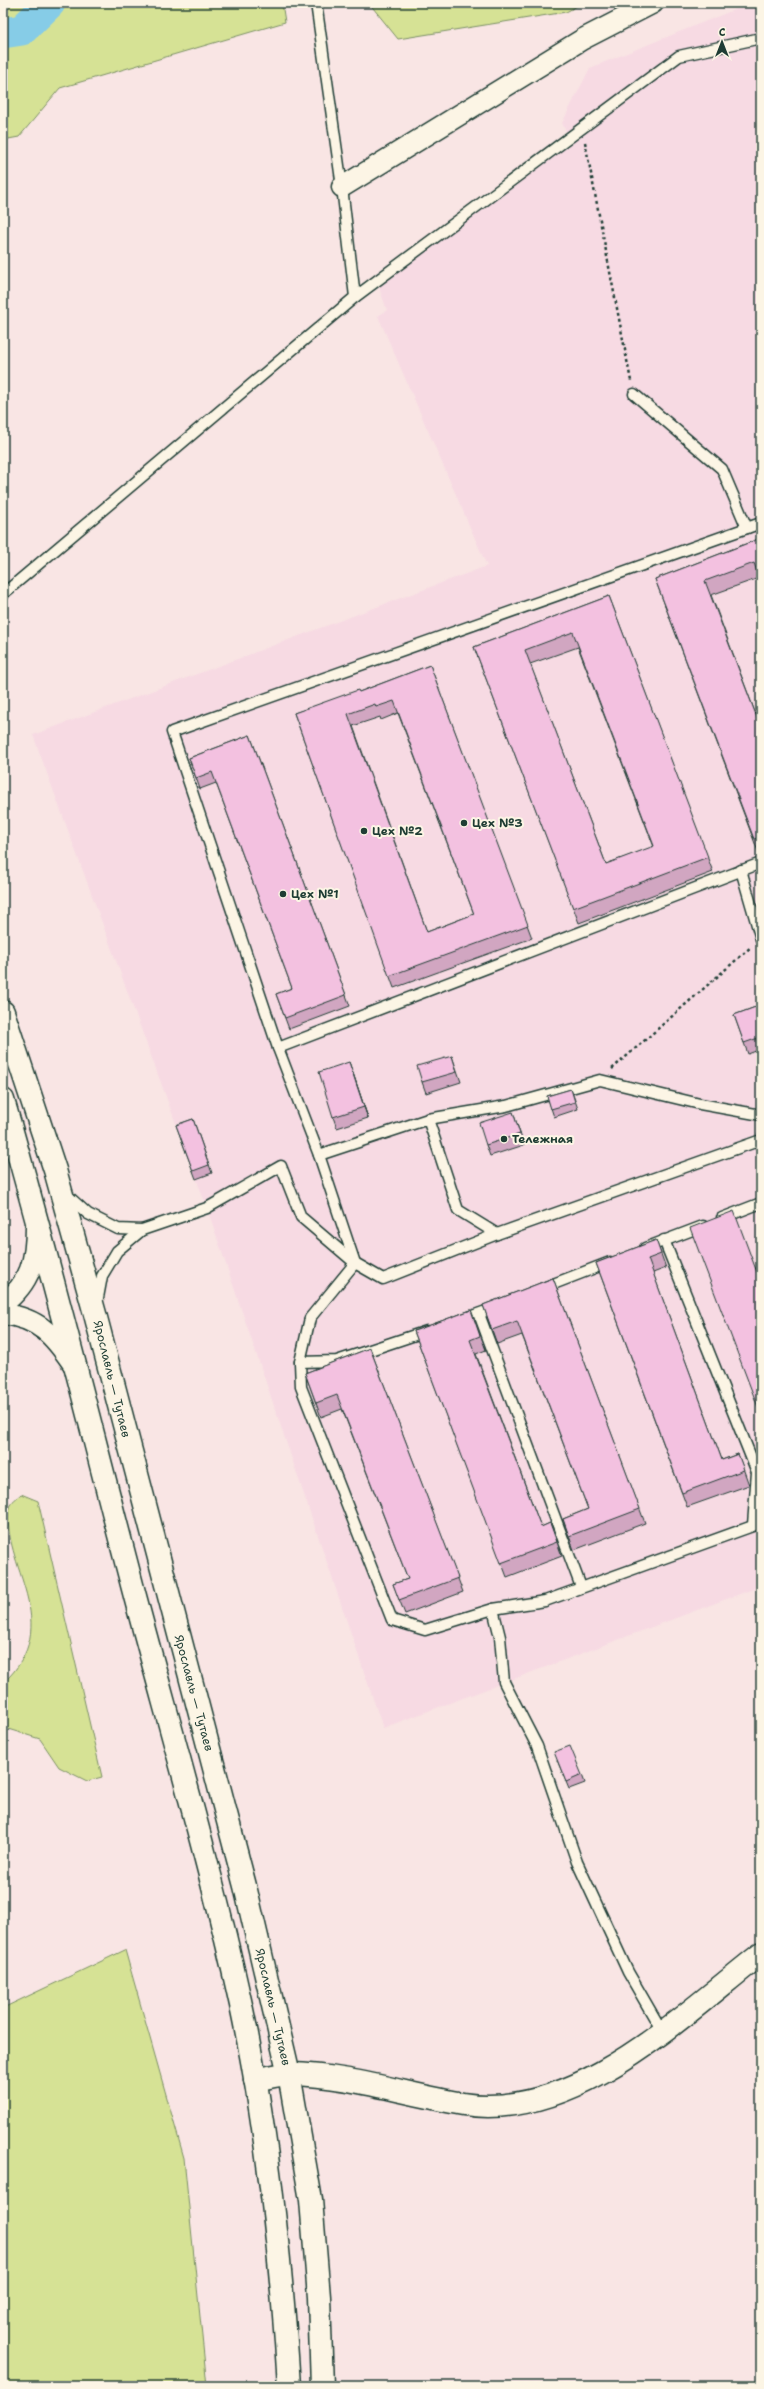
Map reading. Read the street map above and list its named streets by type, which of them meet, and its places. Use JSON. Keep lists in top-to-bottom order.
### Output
{
  "streets": {
    "main road": ["Ярославль — Тутаев"]
  },
  "places": [
    "Цех №3",
    "Цех №2",
    "Цех №1",
    "Тележная"
  ],
  "north": "top"
}
